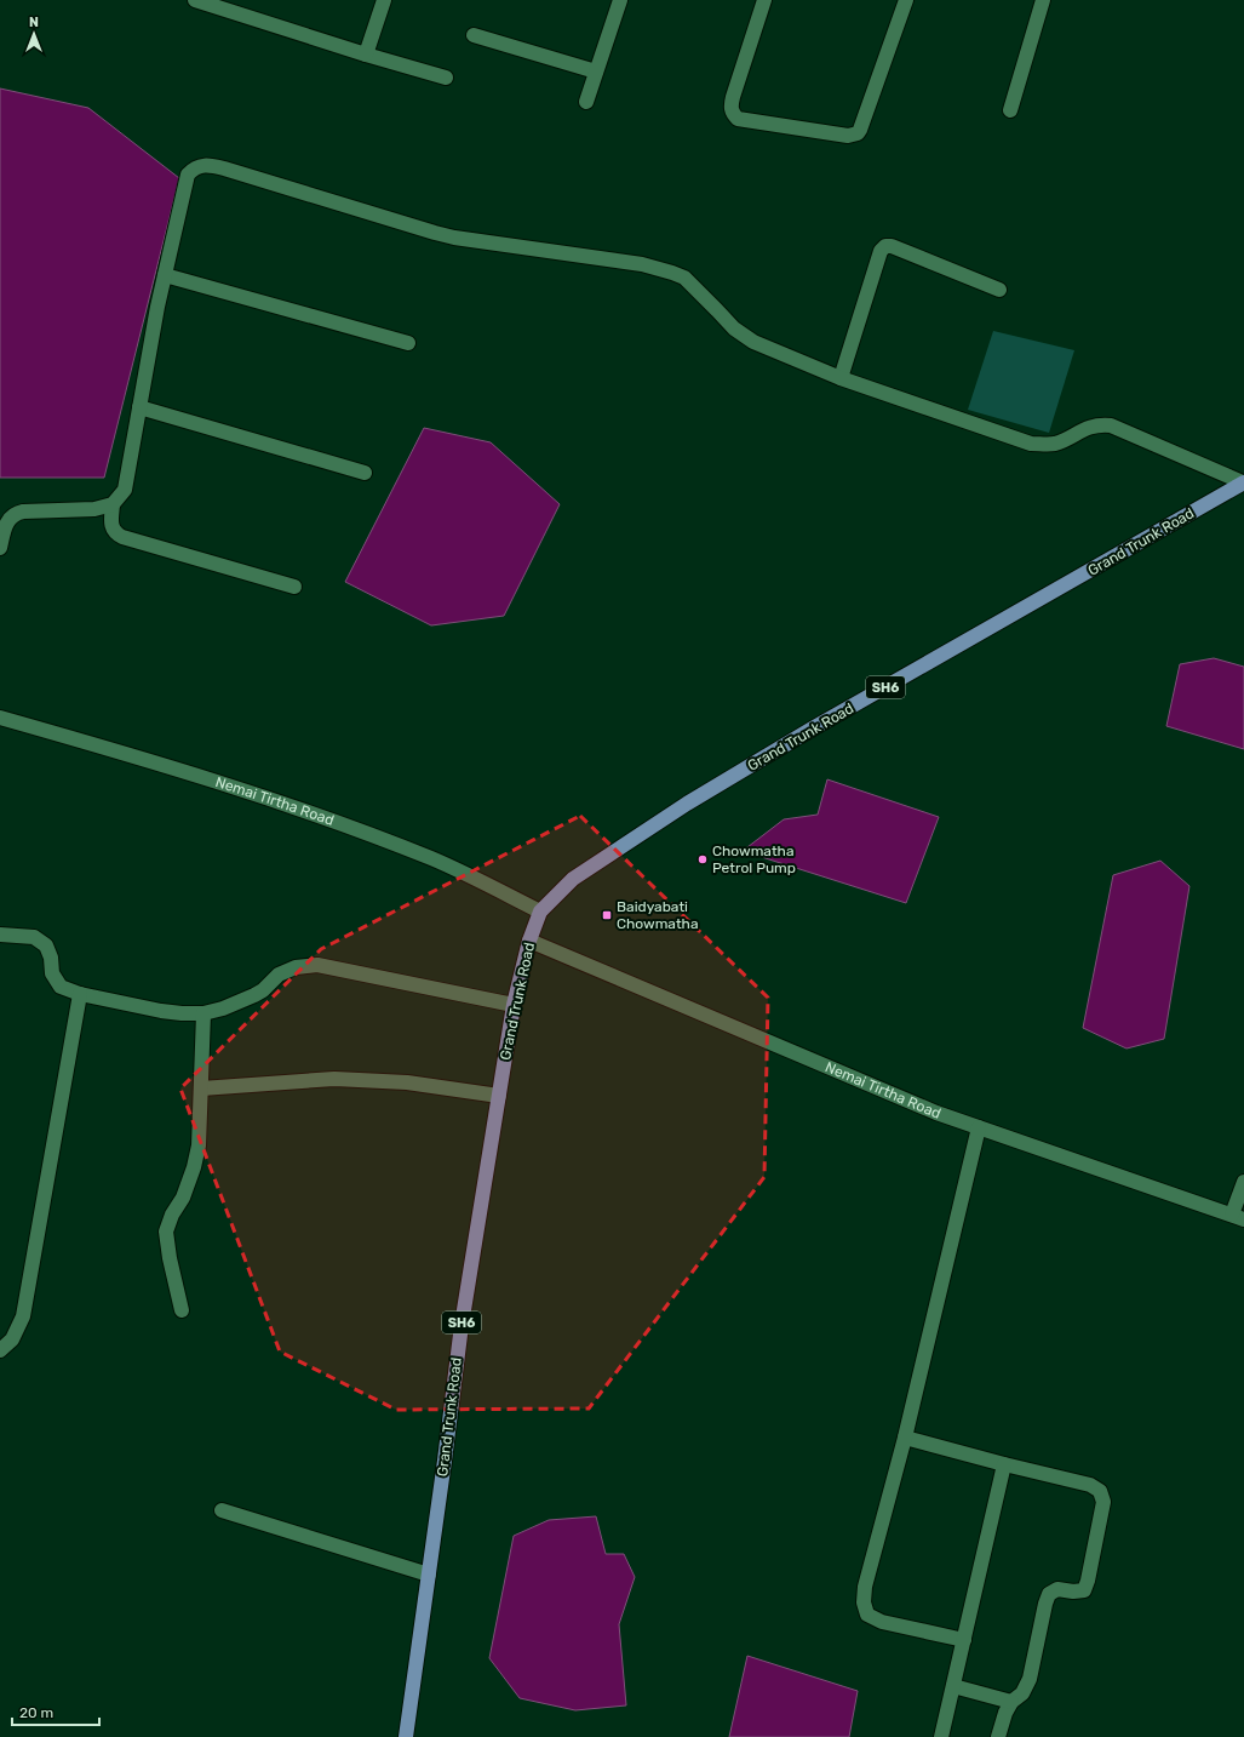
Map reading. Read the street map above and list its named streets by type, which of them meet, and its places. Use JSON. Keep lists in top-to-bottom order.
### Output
{
  "streets": {
    "main road": ["Grand Trunk Road", "SH6"],
    "street": ["Nemai Tirtha Road"]
  },
  "crossings": [
    ["Grand Trunk Road", "Nemai Tirtha Road"]
  ],
  "places": {
    "other": ["Chowmatha Petrol Pump"],
    "transit": ["Baidyabati Chowmatha"]
  },
  "scale_bar": "20 m",
  "north": "top"
}
